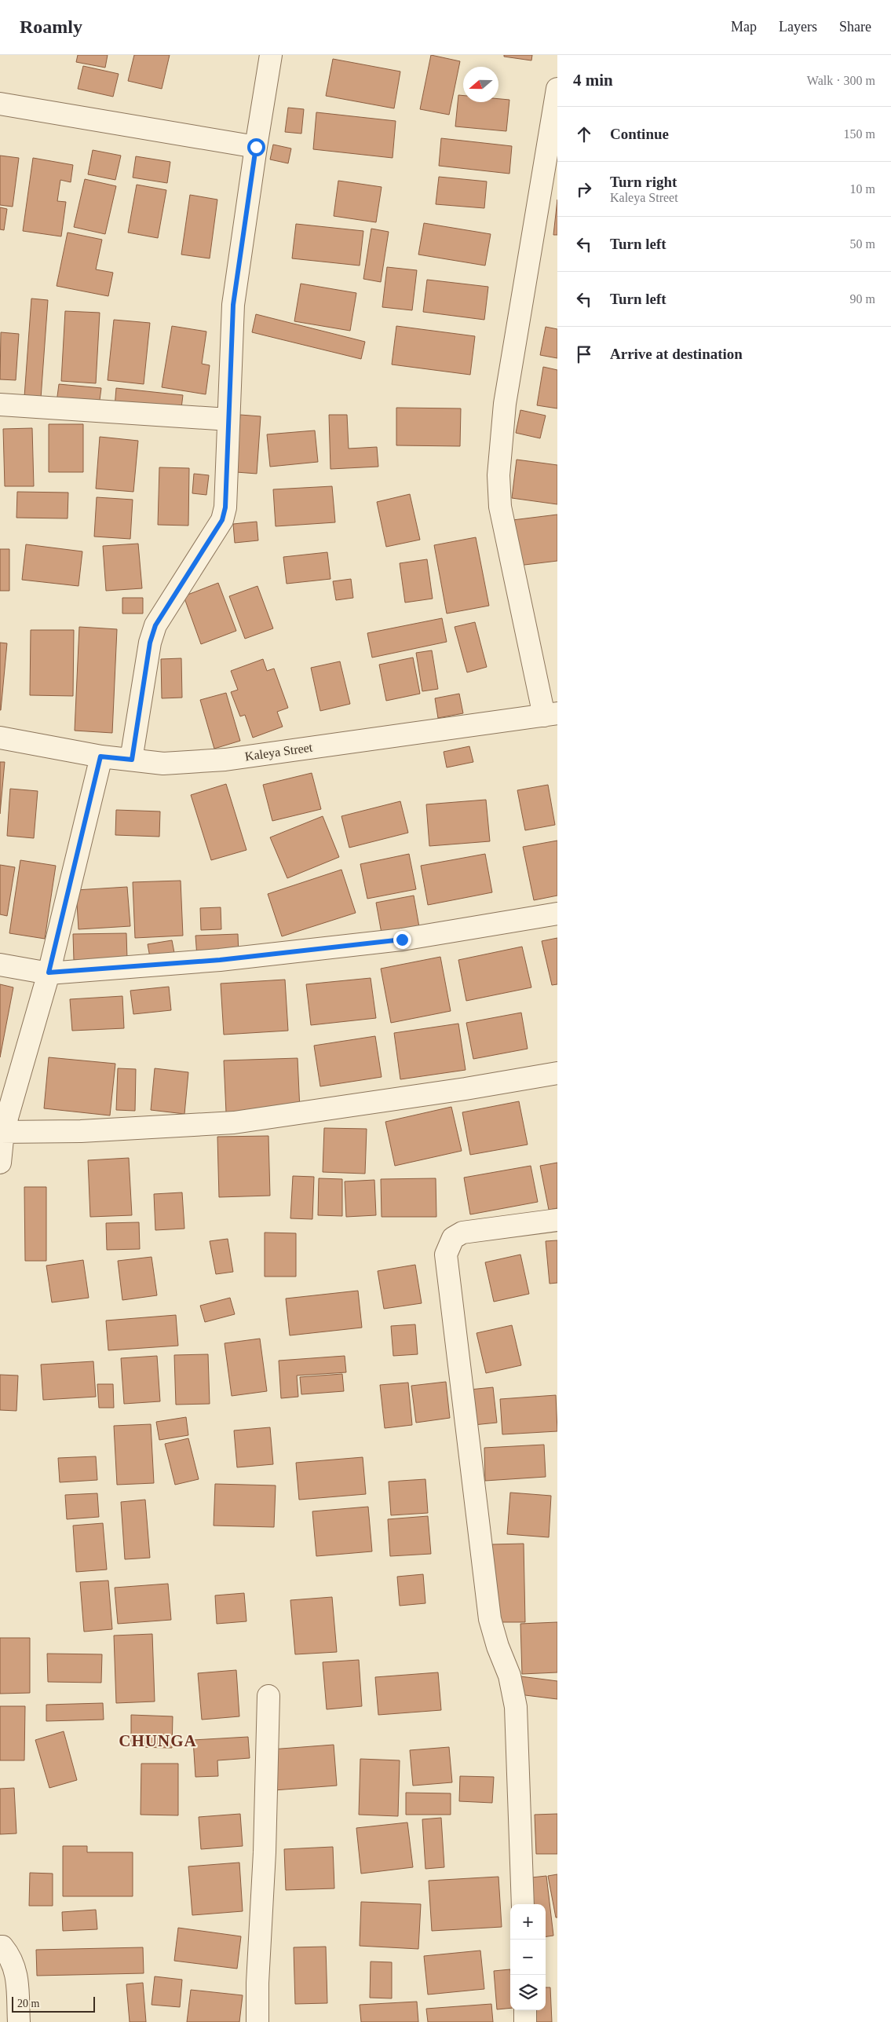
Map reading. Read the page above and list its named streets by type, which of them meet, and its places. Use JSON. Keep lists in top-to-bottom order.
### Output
{
  "streets": {
    "street": ["Kaleya Street"]
  },
  "districts": ["CHUNGA"],
  "scale_bar": "20 m",
  "north": "left",
  "page": {
    "header": "Roamly",
    "nav": ["Map", "Layers", "Share"],
    "heading": ["4 min", "Walk · 300 m"],
    "list": [
      ["Continue", "150 m"],
      ["Turn right", "Kaleya Street", "10 m"],
      ["Turn left", "50 m"],
      ["Turn left", "90 m"],
      "Arrive at destination"
    ],
    "map_buttons": ["+", "−"],
    "scale": "20 m"
  }
}
